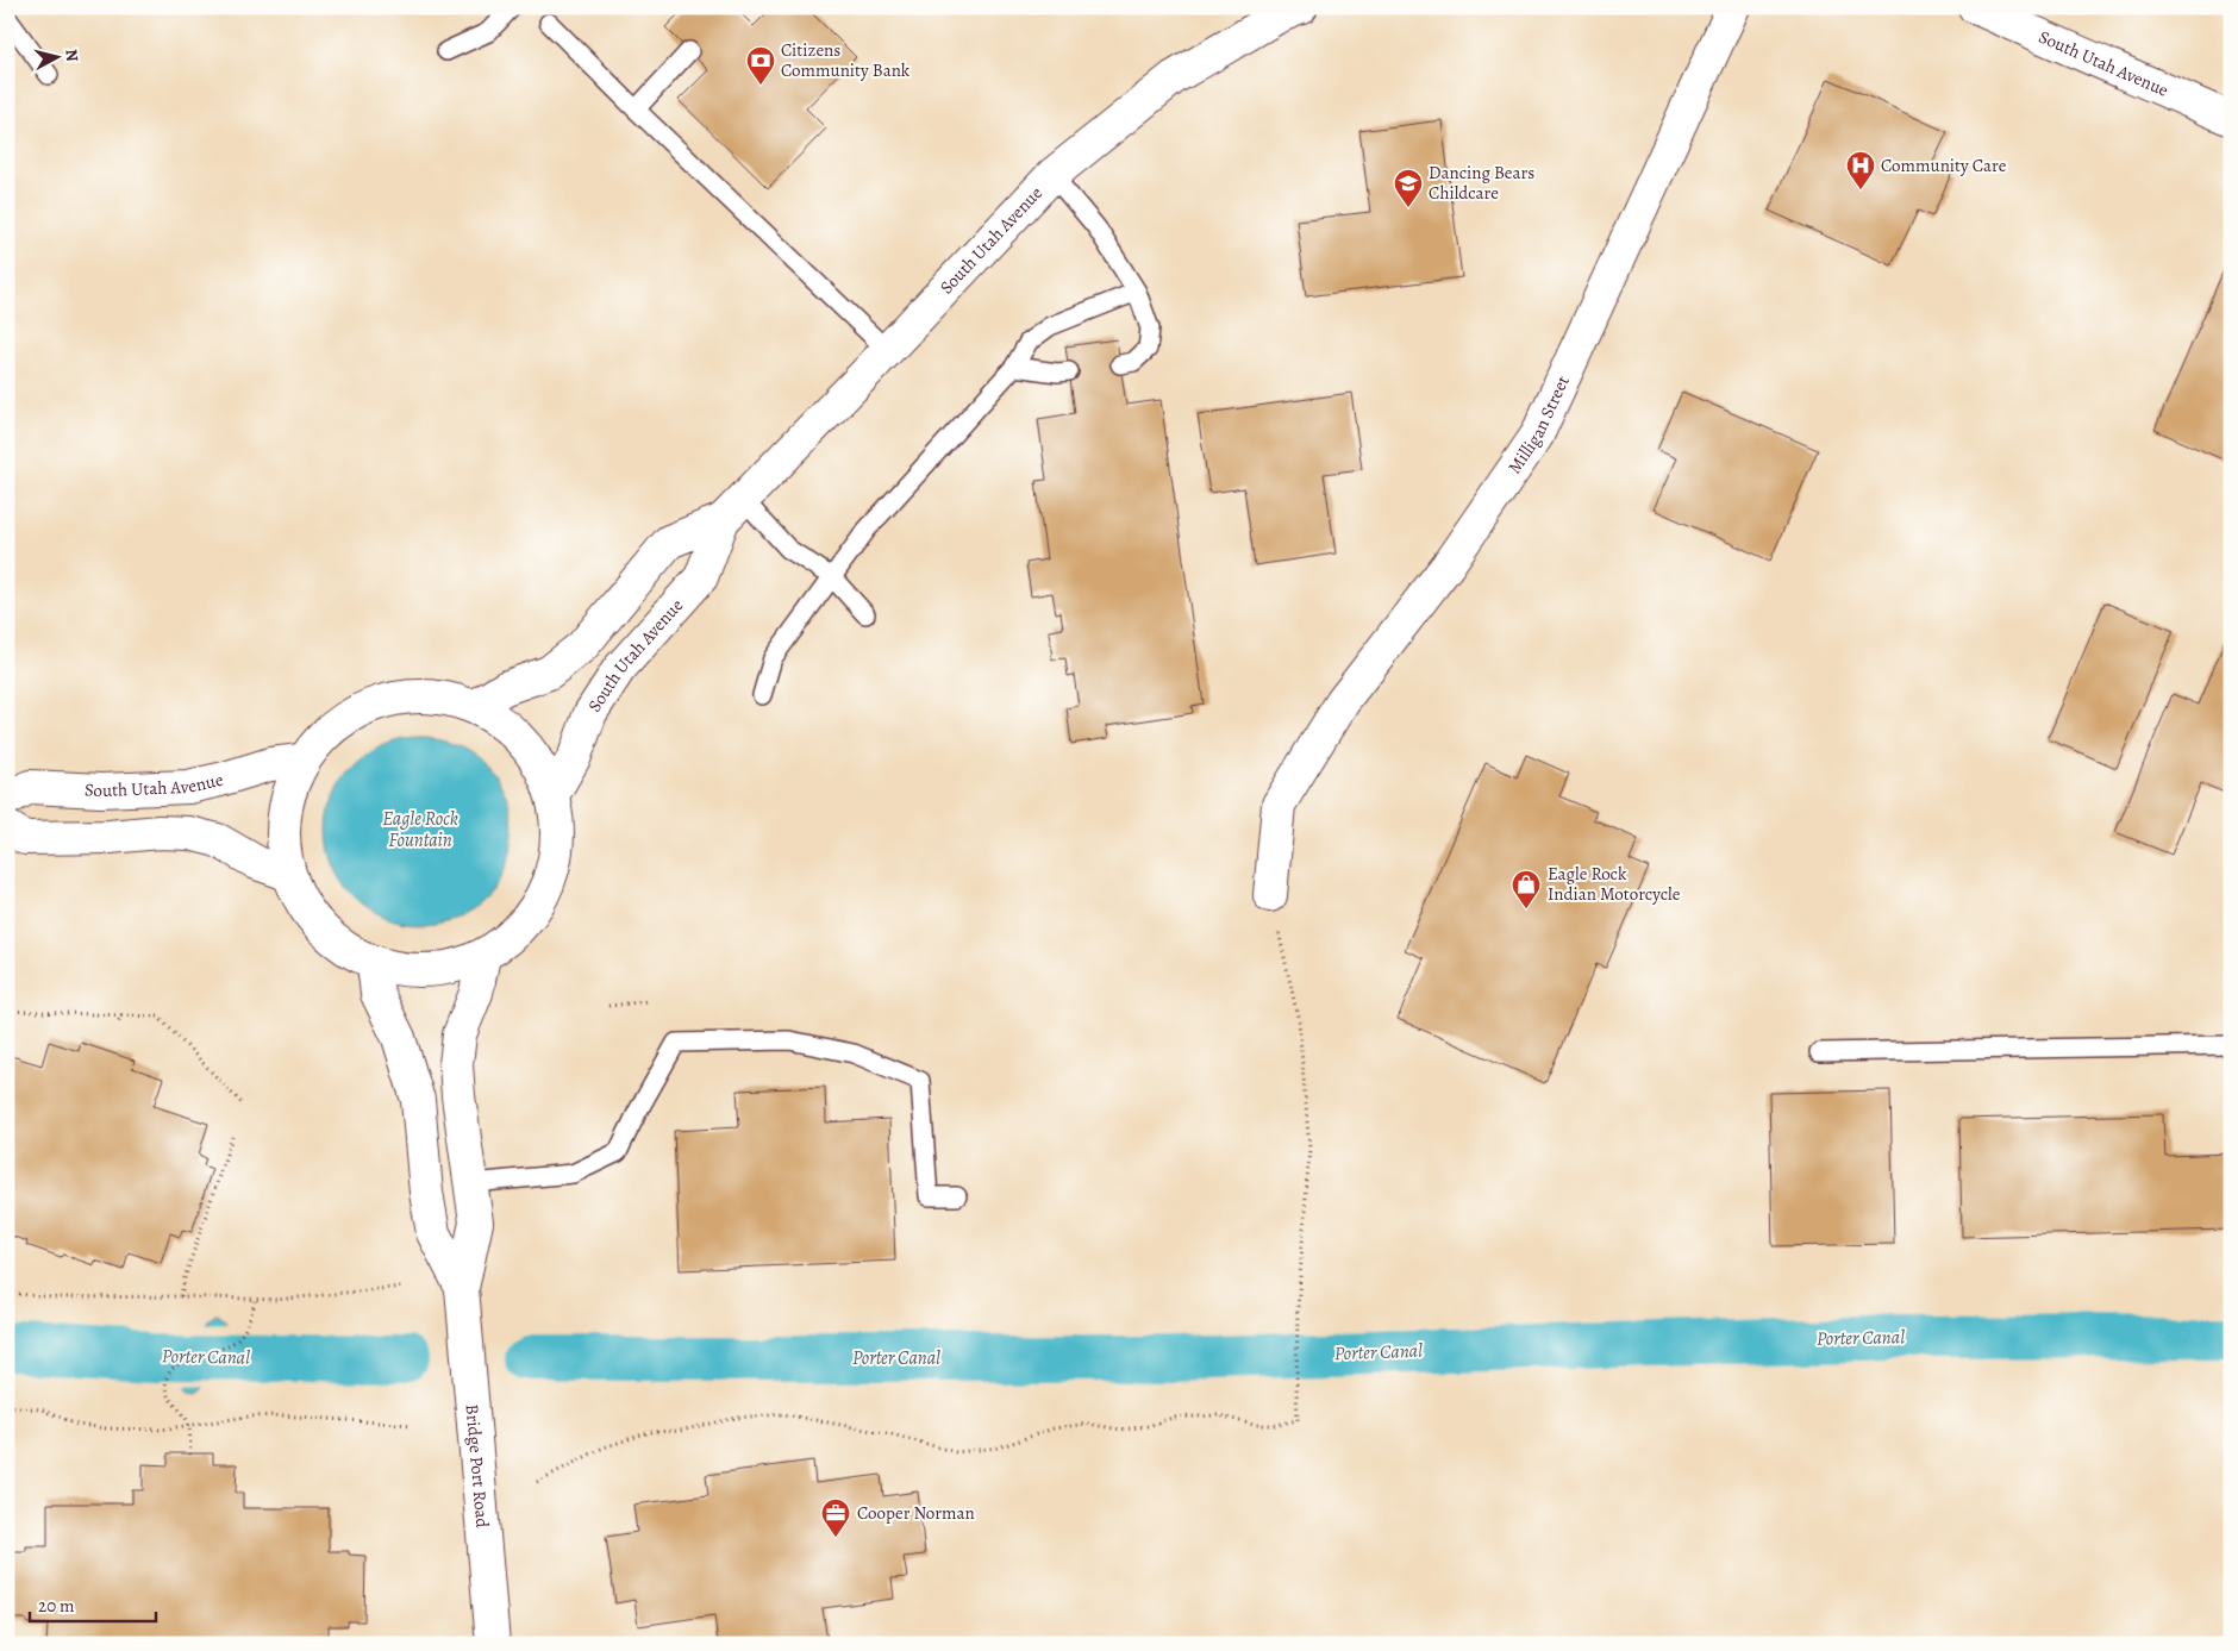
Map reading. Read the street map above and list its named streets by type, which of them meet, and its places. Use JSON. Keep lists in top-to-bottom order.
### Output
{
  "streets": {
    "main road": ["South Utah Avenue", "Milligan Street", "Bridge Port Road"]
  },
  "water": ["Eagle Rock Fountain", "Porter Canal"],
  "places": {
    "bank": ["Citizens Community Bank"],
    "hospital": ["Community Care"],
    "school or university": ["Dancing Bears Childcare"],
    "shop": ["Eagle Rock Indian Motorcycle"],
    "office": ["Cooper Norman"]
  },
  "scale_bar": "20 m",
  "north": "right"
}
